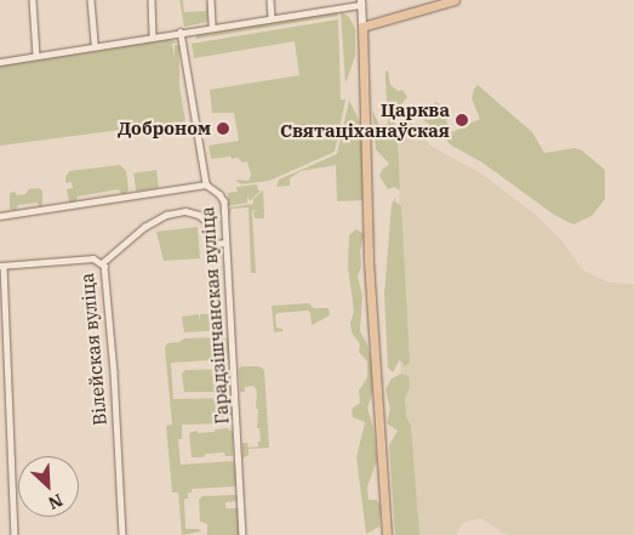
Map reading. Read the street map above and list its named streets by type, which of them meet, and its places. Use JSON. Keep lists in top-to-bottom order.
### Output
{
  "streets": {
    "street": ["Гарадзішчанская вуліца", "Вілейская вуліца"]
  },
  "places": ["Царква Святаціханаўская", "Доброном"],
  "north": "bottom right"
}
